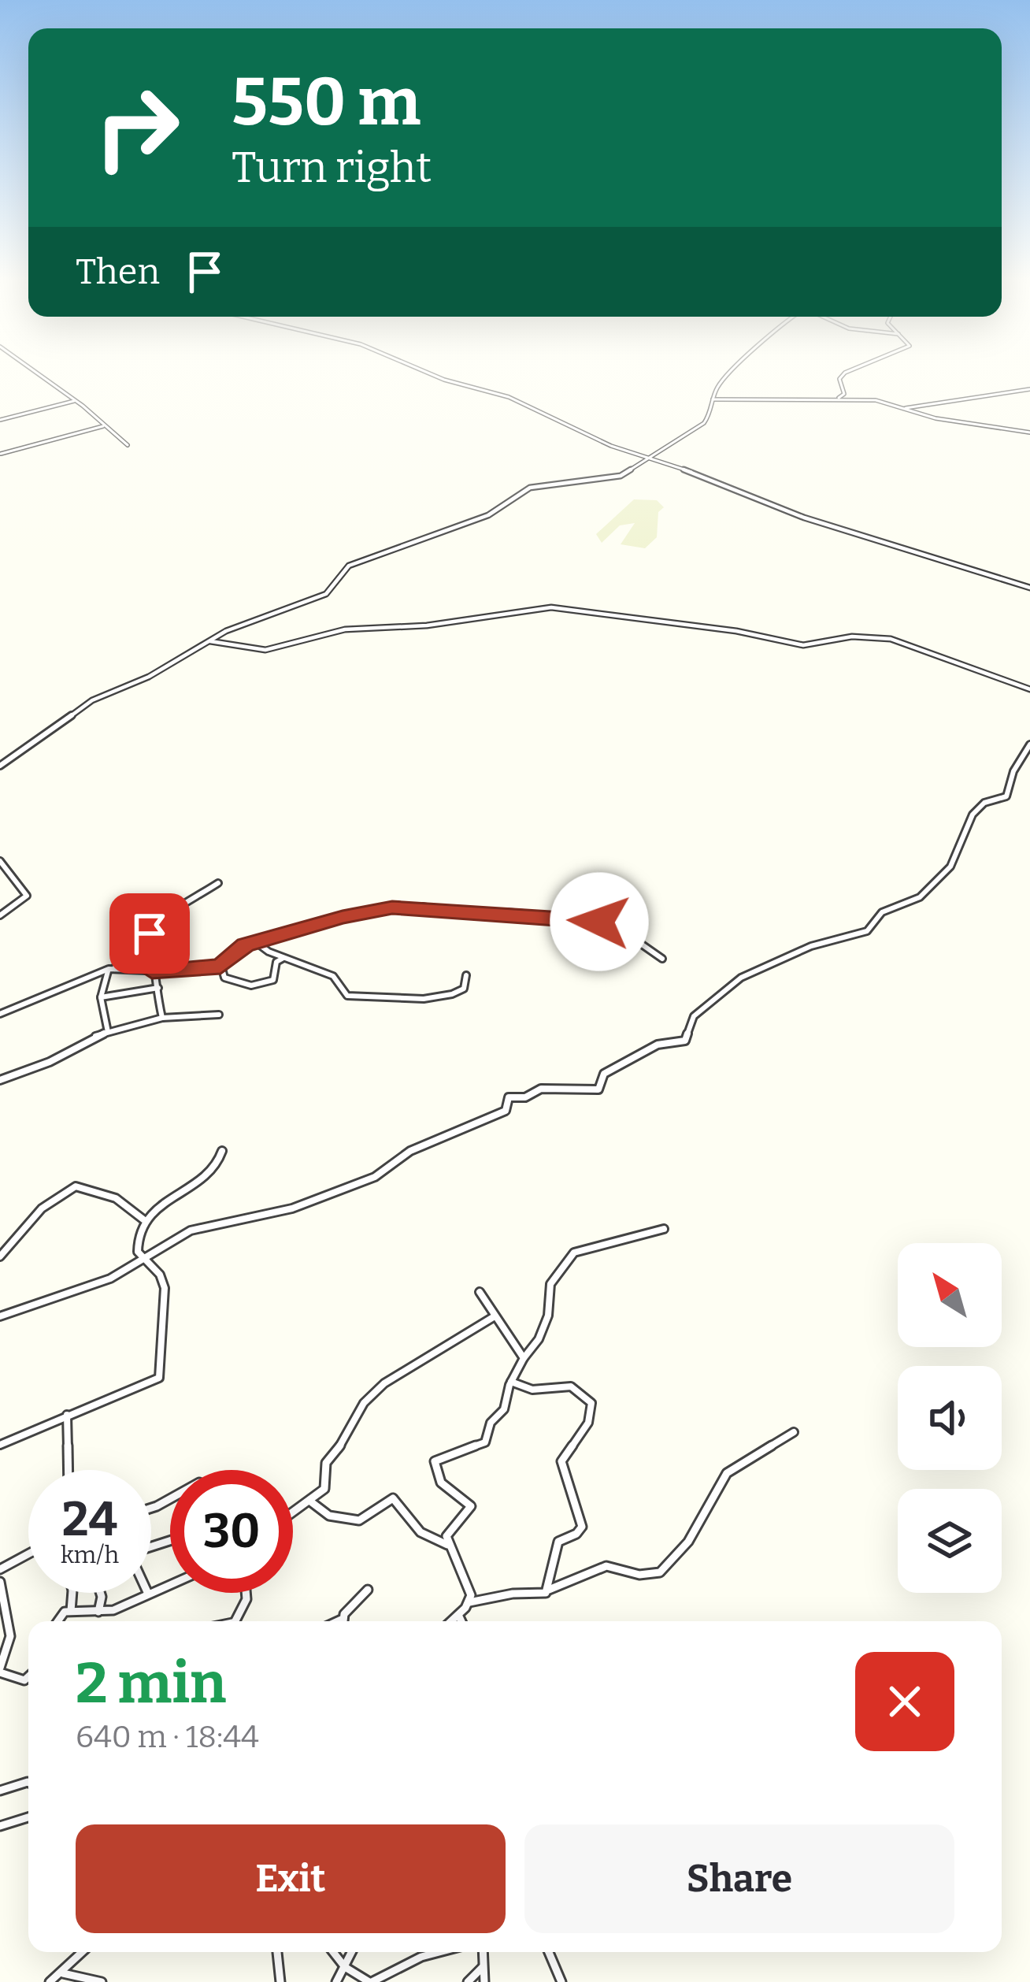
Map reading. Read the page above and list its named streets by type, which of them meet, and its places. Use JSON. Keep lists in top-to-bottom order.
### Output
{
  "north": "top left",
  "page": {
    "turn": ["550 m", "Turn right"],
    "then": "Then",
    "speed": "24 km/h",
    "limit": "30",
    "heading": ["2 min", "640 m · 18:44"],
    "buttons": ["Exit", "Share"]
  }
}
